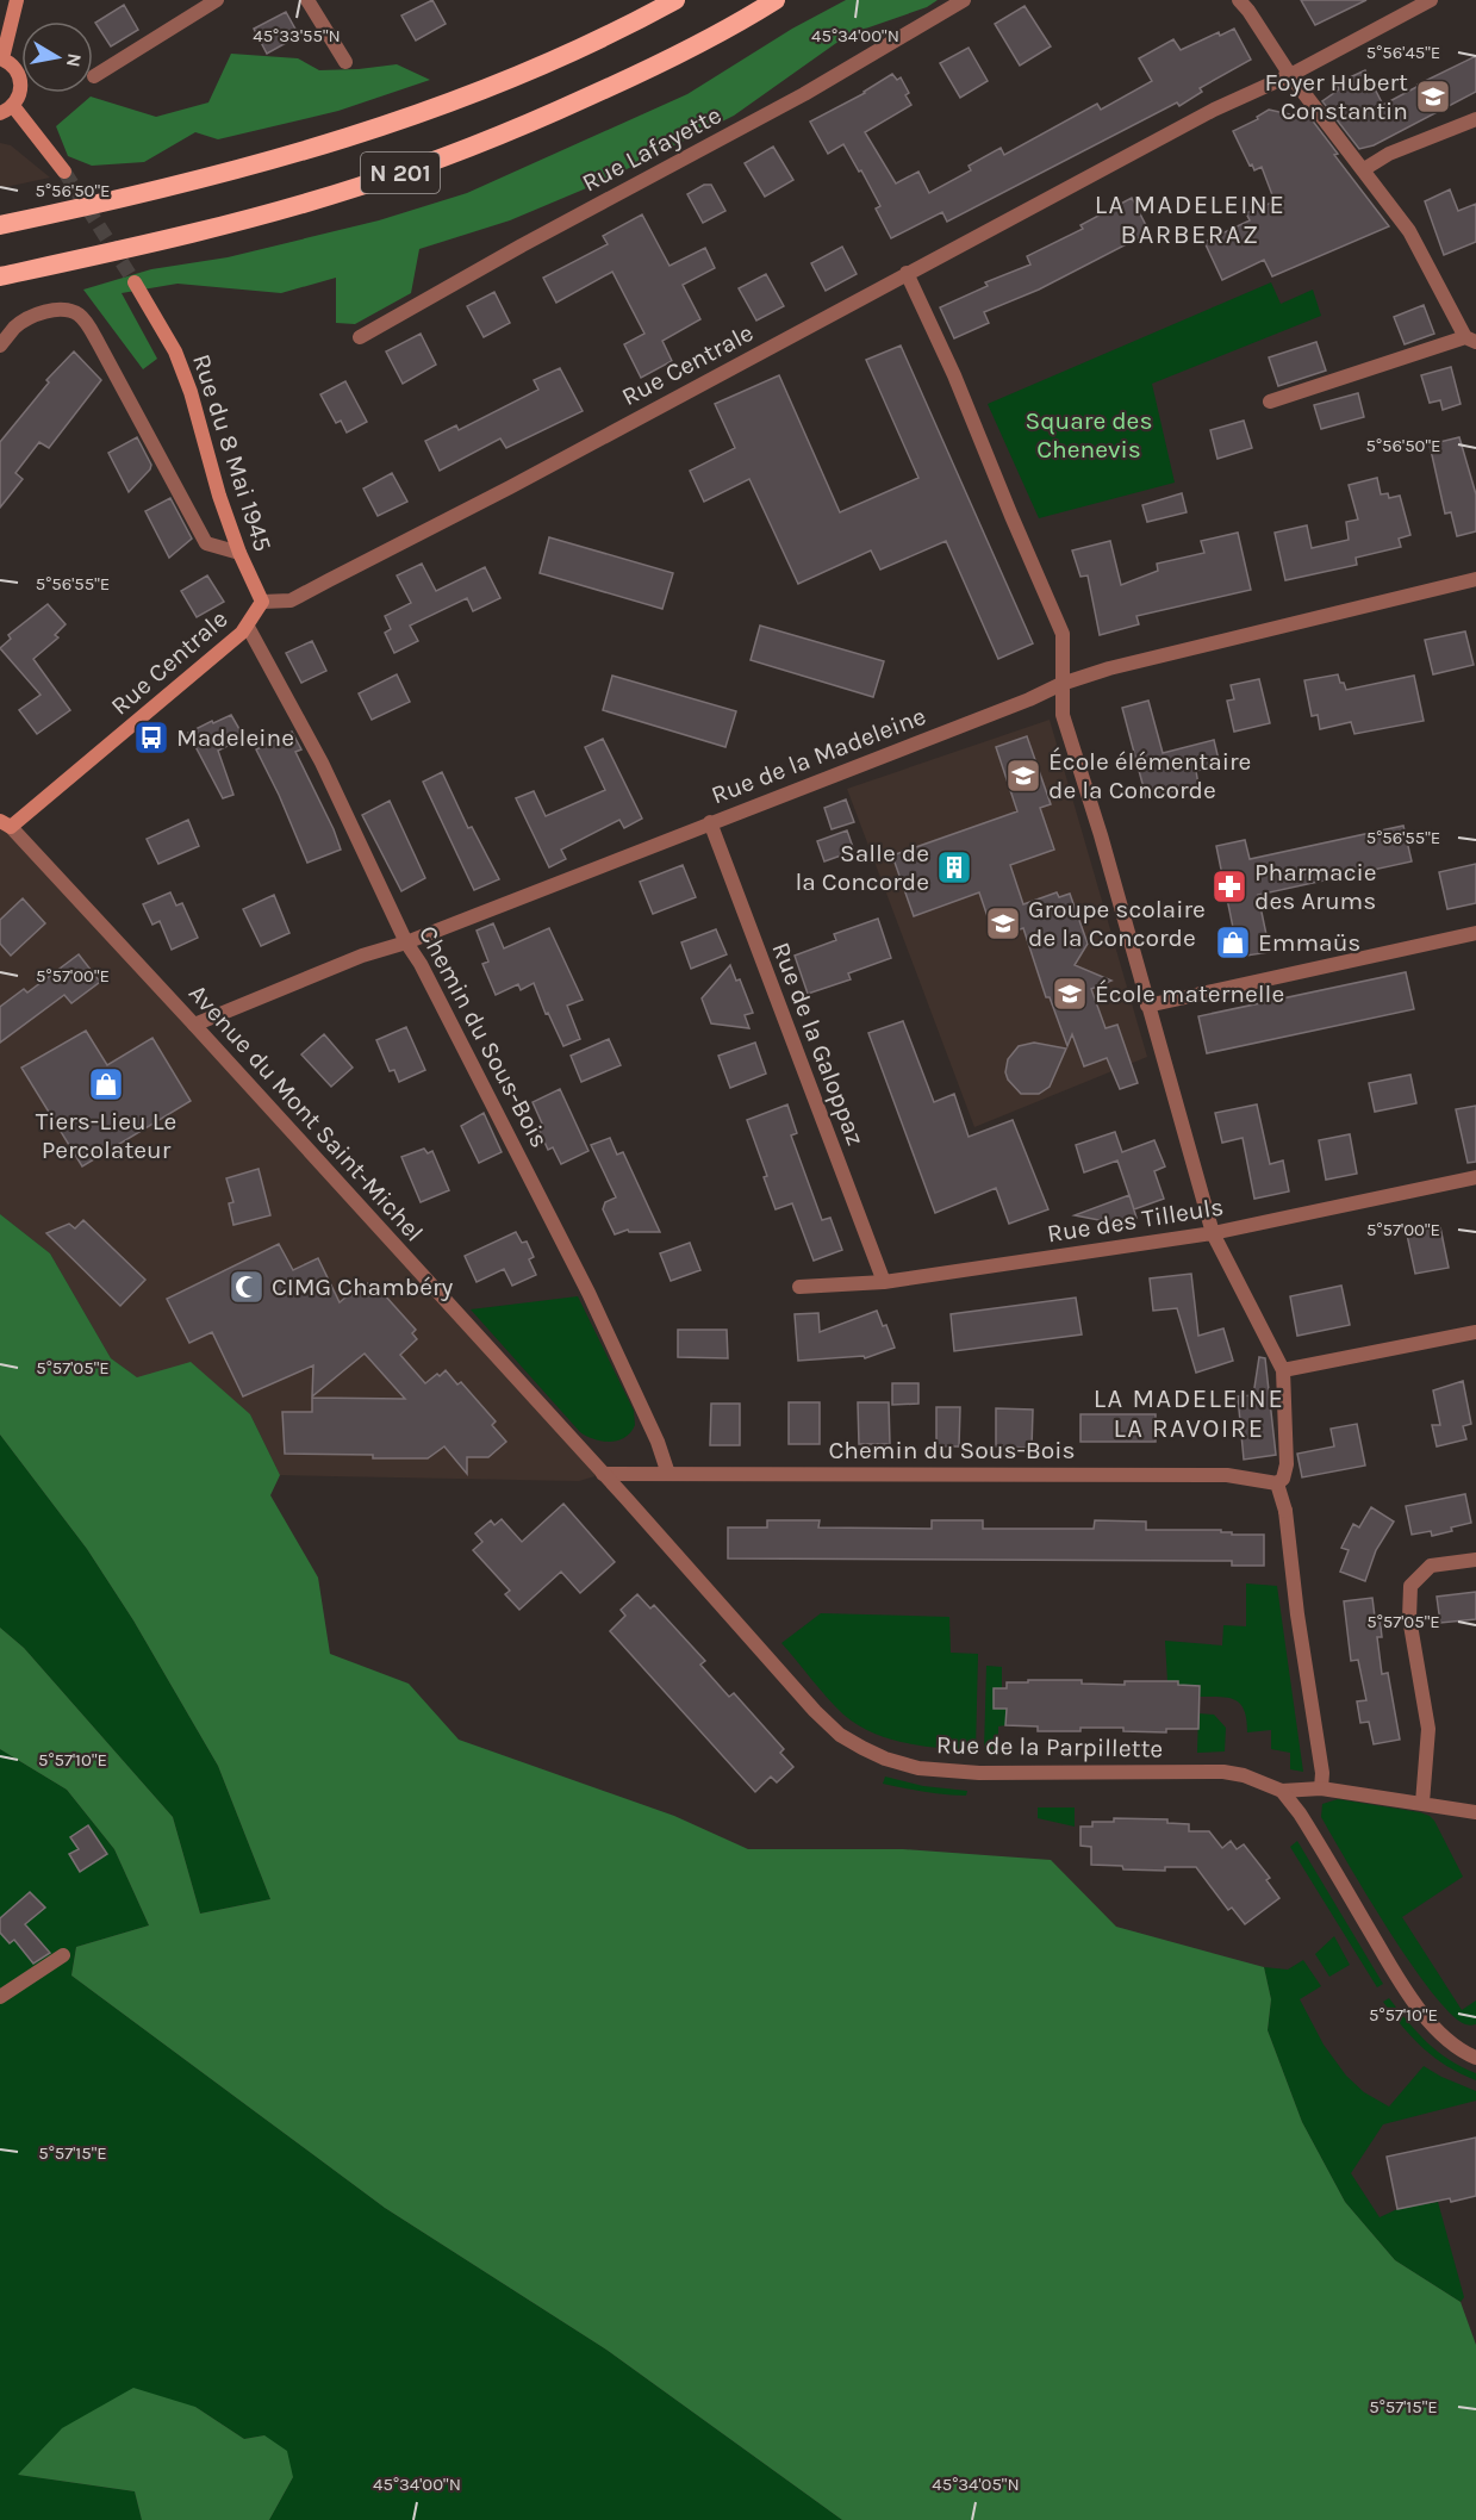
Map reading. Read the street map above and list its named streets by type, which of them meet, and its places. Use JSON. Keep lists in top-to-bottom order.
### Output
{
  "streets": {
    "highway": ["N 201"],
    "main road": ["Rue Centrale", "Rue du 8 Mai 1945"],
    "street": [
      "Rue Lafayette",
      "Rue de la Madeleine",
      "Chemin du Sous-Bois",
      "Rue de la Galoppaz",
      "Avenue du Mont Saint-Michel",
      "Rue des Tilleuls",
      "Rue de la Parpillette"
    ]
  },
  "crossings": [
    ["Rue Centrale", "Rue du 8 Mai 1945"],
    ["Rue Centrale", "Chemin du Sous-Bois"],
    ["Rue Centrale", "Avenue du Mont Saint-Michel"],
    ["Rue de la Madeleine", "Chemin du Sous-Bois"],
    ["Rue de la Madeleine", "Rue de la Galoppaz"],
    ["Rue de la Madeleine", "Avenue du Mont Saint-Michel"],
    ["Chemin du Sous-Bois", "Avenue du Mont Saint-Michel"],
    ["Chemin du Sous-Bois", "Rue de la Parpillette"],
    ["Rue de la Galoppaz", "Rue des Tilleuls"],
    ["Avenue du Mont Saint-Michel", "Rue de la Parpillette"]
  ],
  "districts": ["LA MADELEINE BARBERAZ", "LA MADELEINE LA RAVOIRE"],
  "parks": ["Square des Chenevis"],
  "places": {
    "school or university": [
      "Foyer Hubert Constantin",
      "École élémentaire de la Concorde",
      "Groupe scolaire de la Concorde",
      "École maternelle"
    ],
    "bus stop": ["Madeleine"],
    "building": ["Salle de la Concorde"],
    "pharmacy": ["Pharmacie des Arums"],
    "shop": ["Emmaüs", "Tiers-Lieu Le Percolateur"],
    "mosque": ["CIMG Chambéry"]
  },
  "north": "right",
  "coordinates": [
    "45°33'55\"N",
    "45°34'00\"N",
    "5°56'45\"E",
    "5°56'50\"E",
    "5°56'55\"E",
    "5°57'00\"E",
    "5°57'05\"E",
    "5°57'10\"E",
    "5°57'15\"E",
    "45°34'05\"N"
  ]
}
